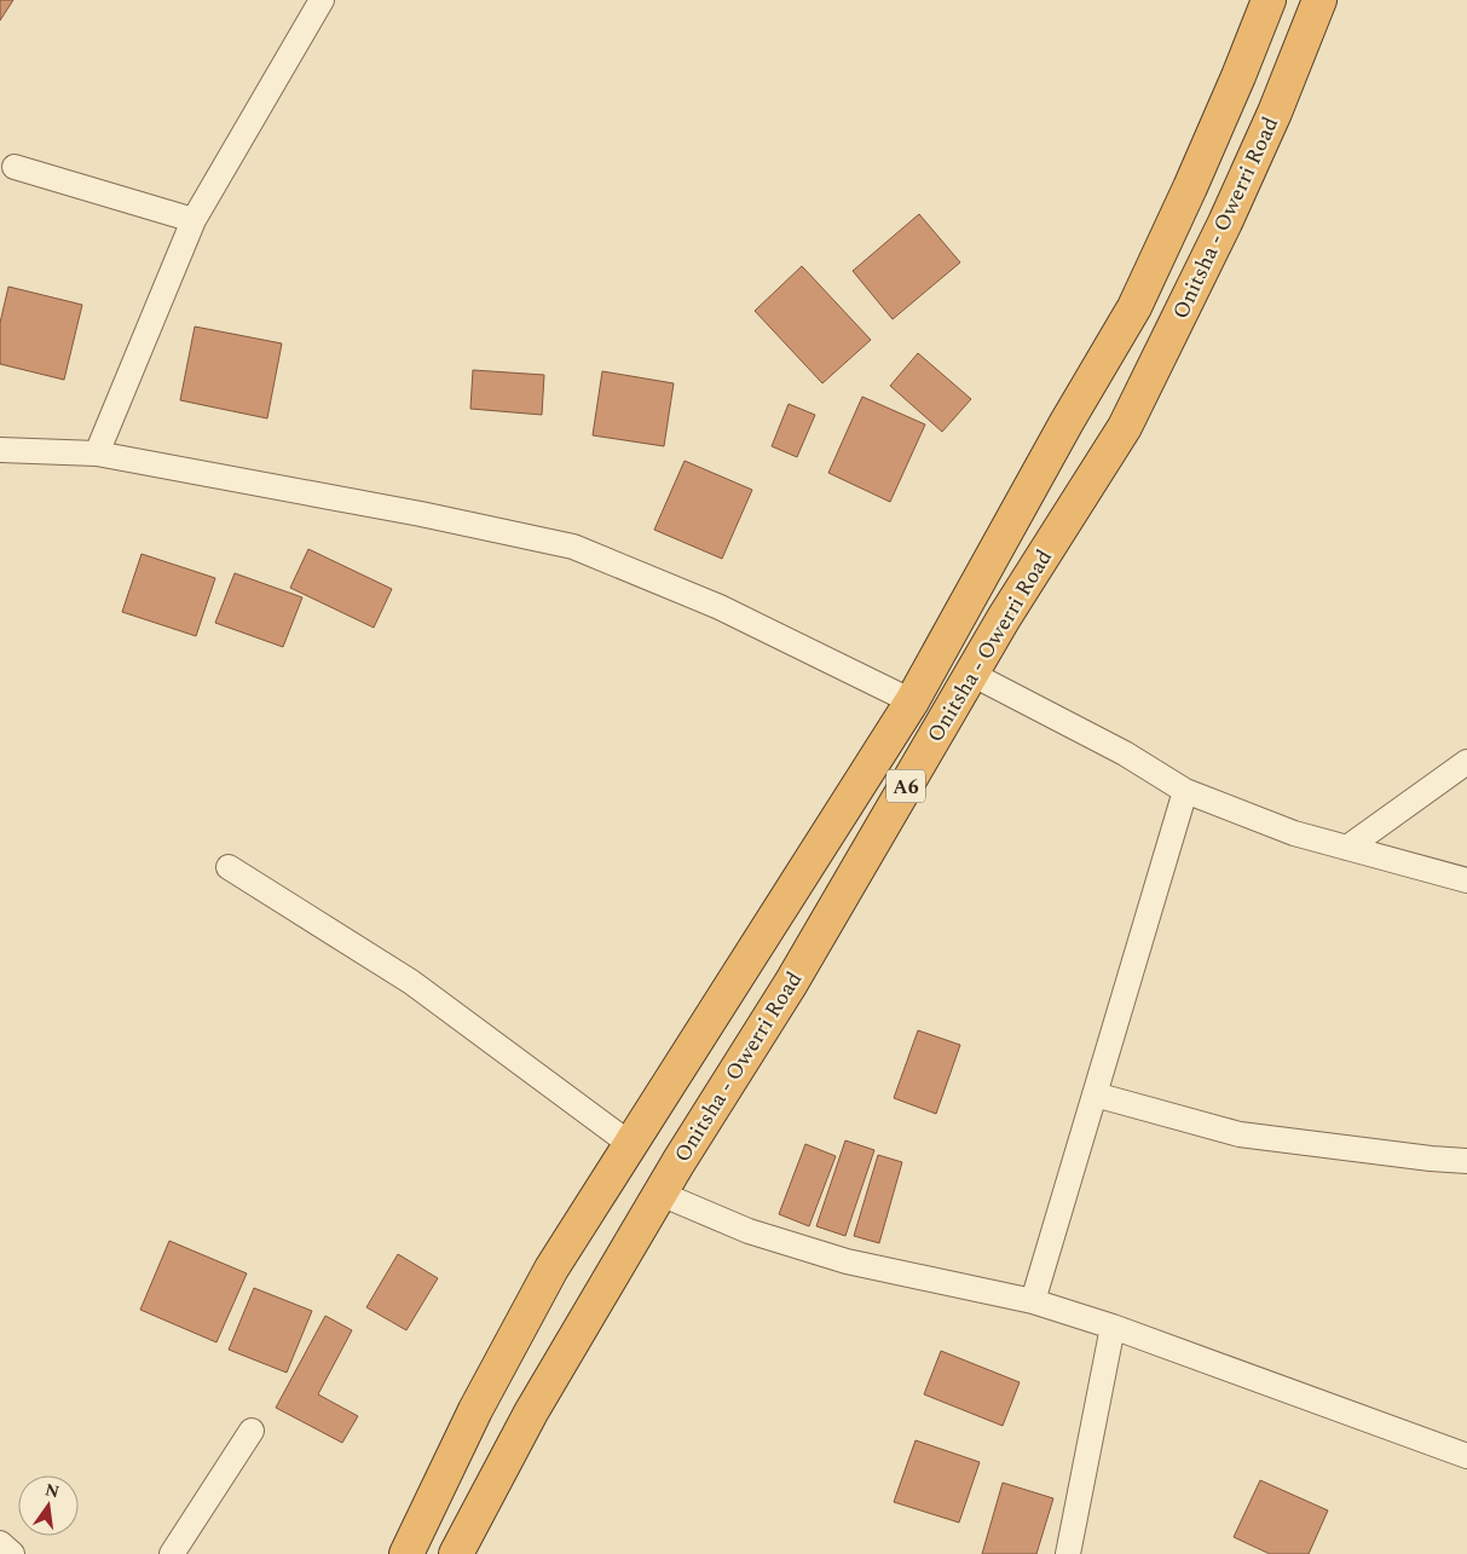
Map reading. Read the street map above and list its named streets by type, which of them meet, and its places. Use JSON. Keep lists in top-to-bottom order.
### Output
{
  "streets": {
    "highway": ["Onitsha - Owerri Road", "A6"]
  },
  "north": "top"
}
